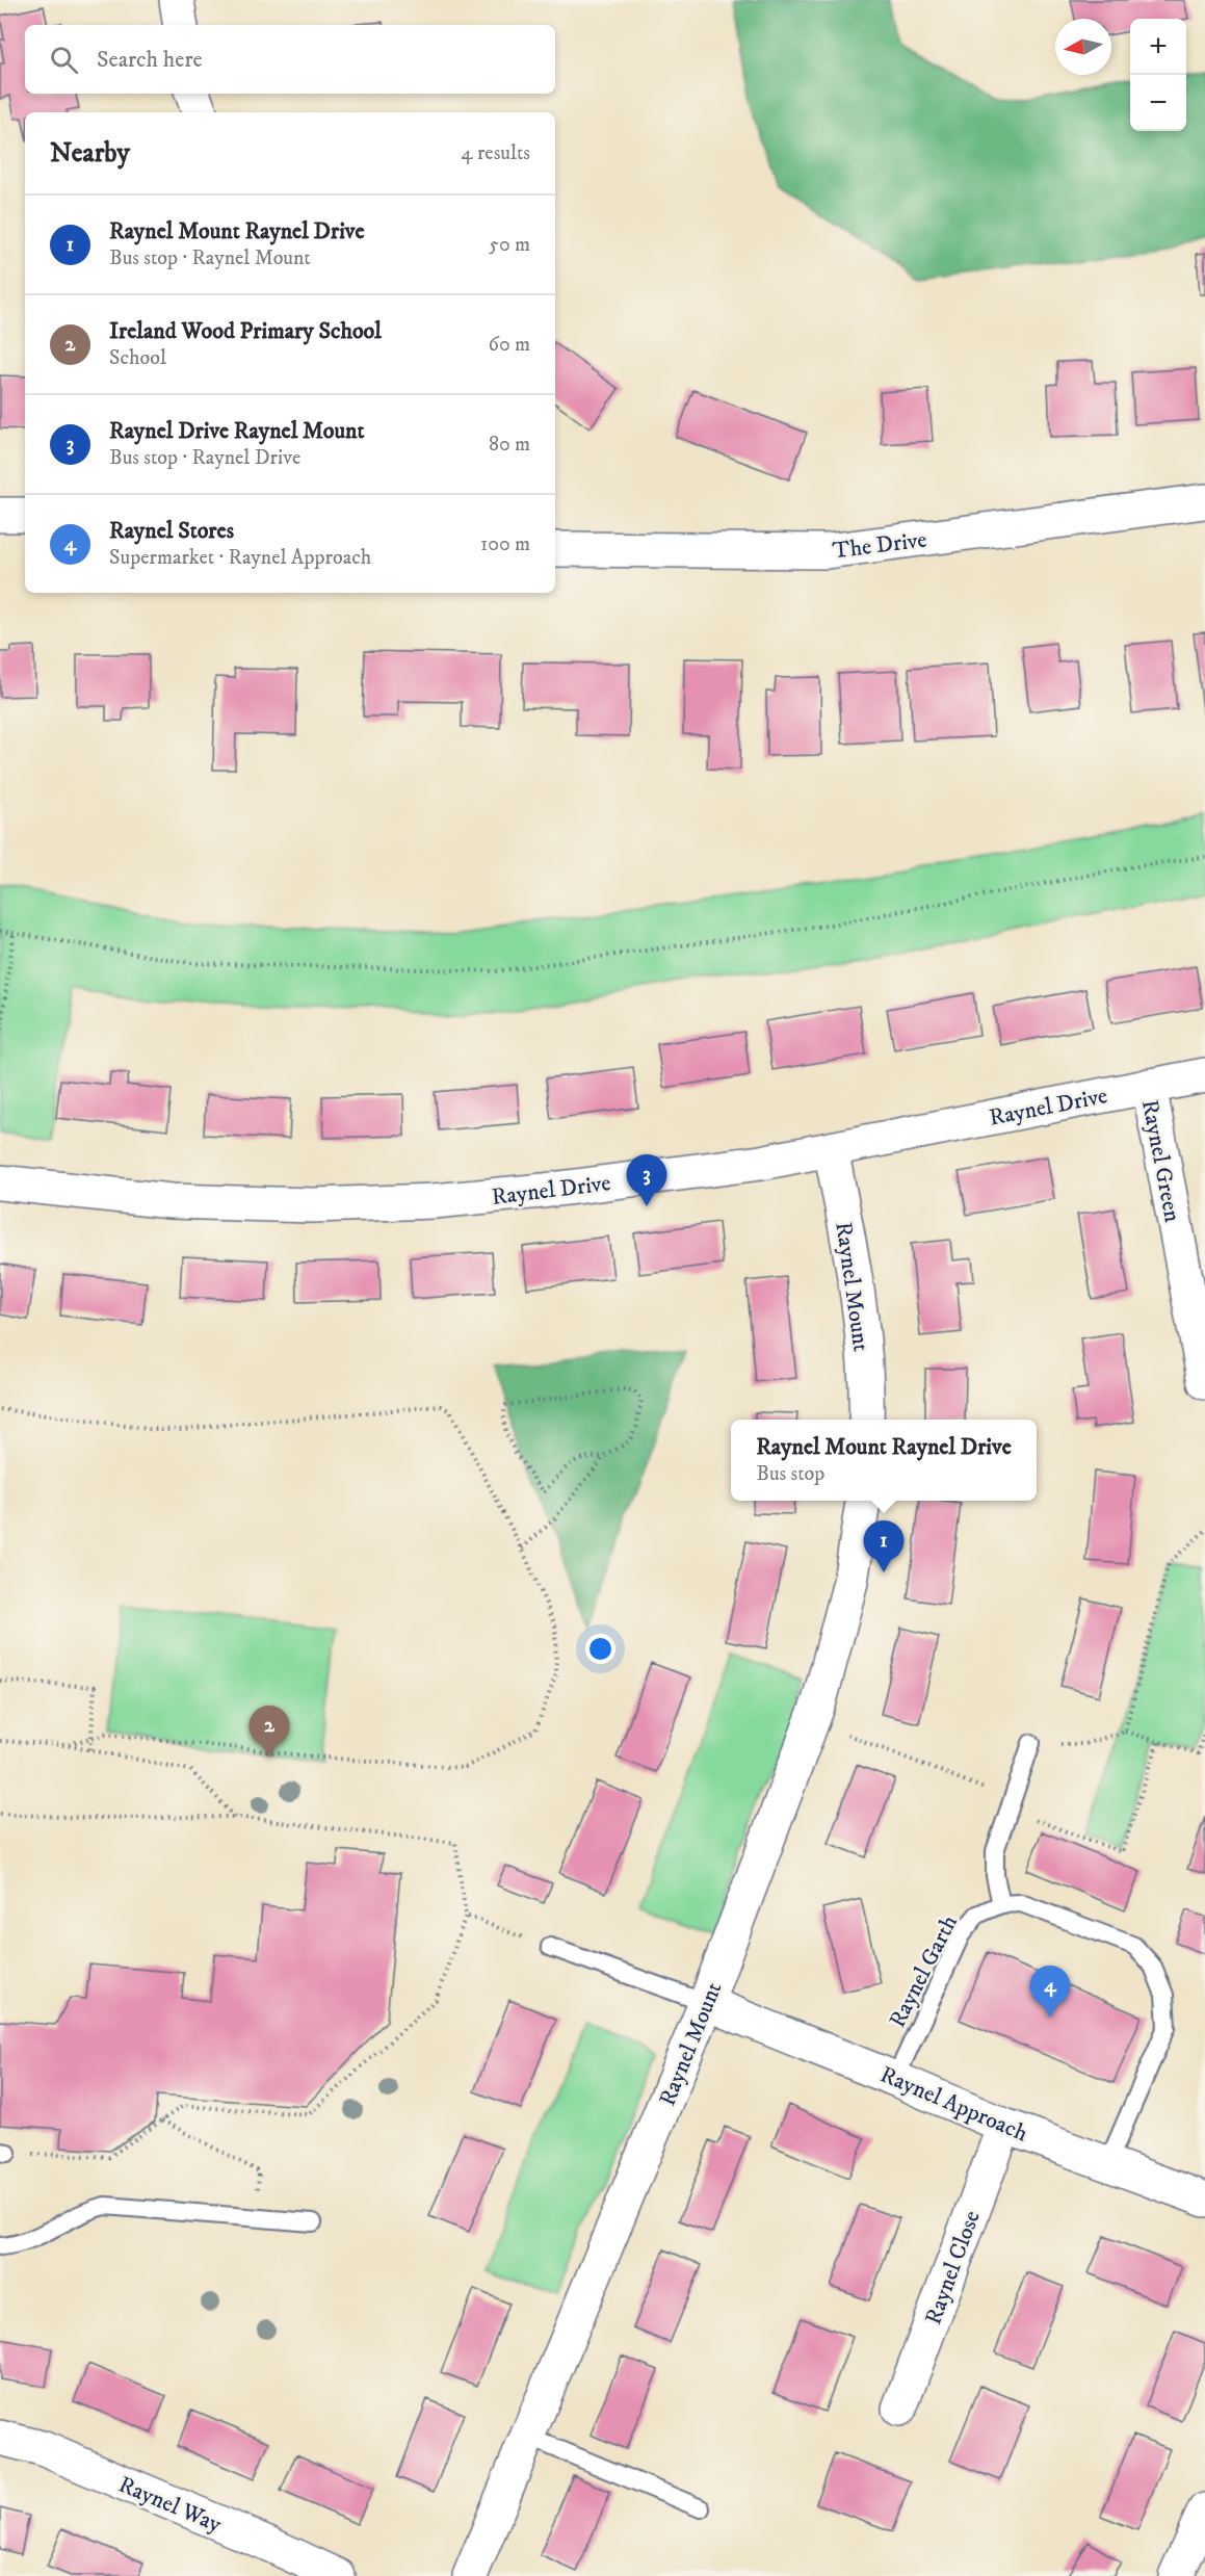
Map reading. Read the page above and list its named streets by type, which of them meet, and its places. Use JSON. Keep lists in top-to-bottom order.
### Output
{
  "streets": {
    "street": [
      "The Drive",
      "Raynel Drive",
      "Raynel Green",
      "Raynel Mount",
      "Raynel Approach",
      "Raynel Close",
      "Raynel Way"
    ],
    "lane": ["Raynel Garth"]
  },
  "crossings": [
    ["Raynel Drive", "Raynel Green"],
    ["Raynel Drive", "Raynel Mount"],
    ["Raynel Mount", "Raynel Approach"],
    ["Raynel Garth", "Raynel Approach"],
    ["Raynel Approach", "Raynel Close"]
  ],
  "north": "left",
  "page": {
    "map_buttons": ["+", "−"],
    "search": "Search here",
    "heading": ["Nearby", "4 results"],
    "list": [
      {
        "mark": "1",
        "name": "Raynel Mount Raynel Drive",
        "note": "Bus stop · Raynel Mount",
        "value": "50 m"
      },
      {
        "mark": "2",
        "name": "Ireland Wood Primary School",
        "note": "School",
        "value": "60 m"
      },
      {
        "mark": "3",
        "name": "Raynel Drive Raynel Mount",
        "note": "Bus stop · Raynel Drive",
        "value": "80 m"
      },
      {
        "mark": "4",
        "name": "Raynel Stores",
        "note": "Supermarket · Raynel Approach",
        "value": "100 m"
      }
    ],
    "pins": [
      "3",
      "1",
      "2",
      "4"
    ],
    "popup": ["Raynel Mount Raynel Drive", "Bus stop"]
  }
}
